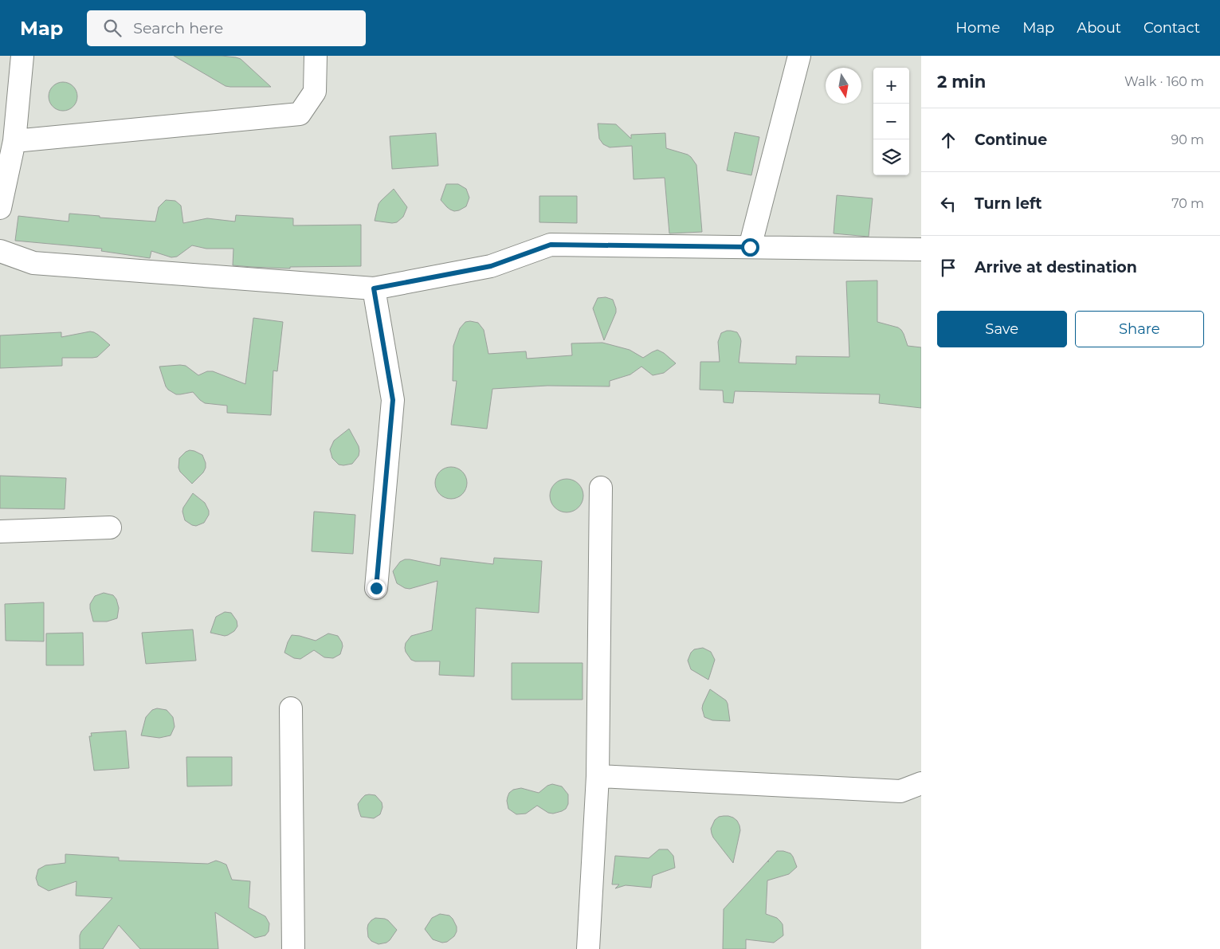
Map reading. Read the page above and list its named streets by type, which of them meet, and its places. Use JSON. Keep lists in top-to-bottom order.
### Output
{
  "north": "bottom",
  "page": {
    "header": "Map",
    "search": "Search here",
    "nav": [
      "Home",
      "Map",
      "About",
      "Contact"
    ],
    "heading": ["2 min", "Walk · 160 m"],
    "map_buttons": ["+", "−"],
    "list": [
      ["Continue", "90 m"],
      ["Turn left", "70 m"],
      "Arrive at destination"
    ],
    "buttons": ["Save", "Share"]
  }
}
